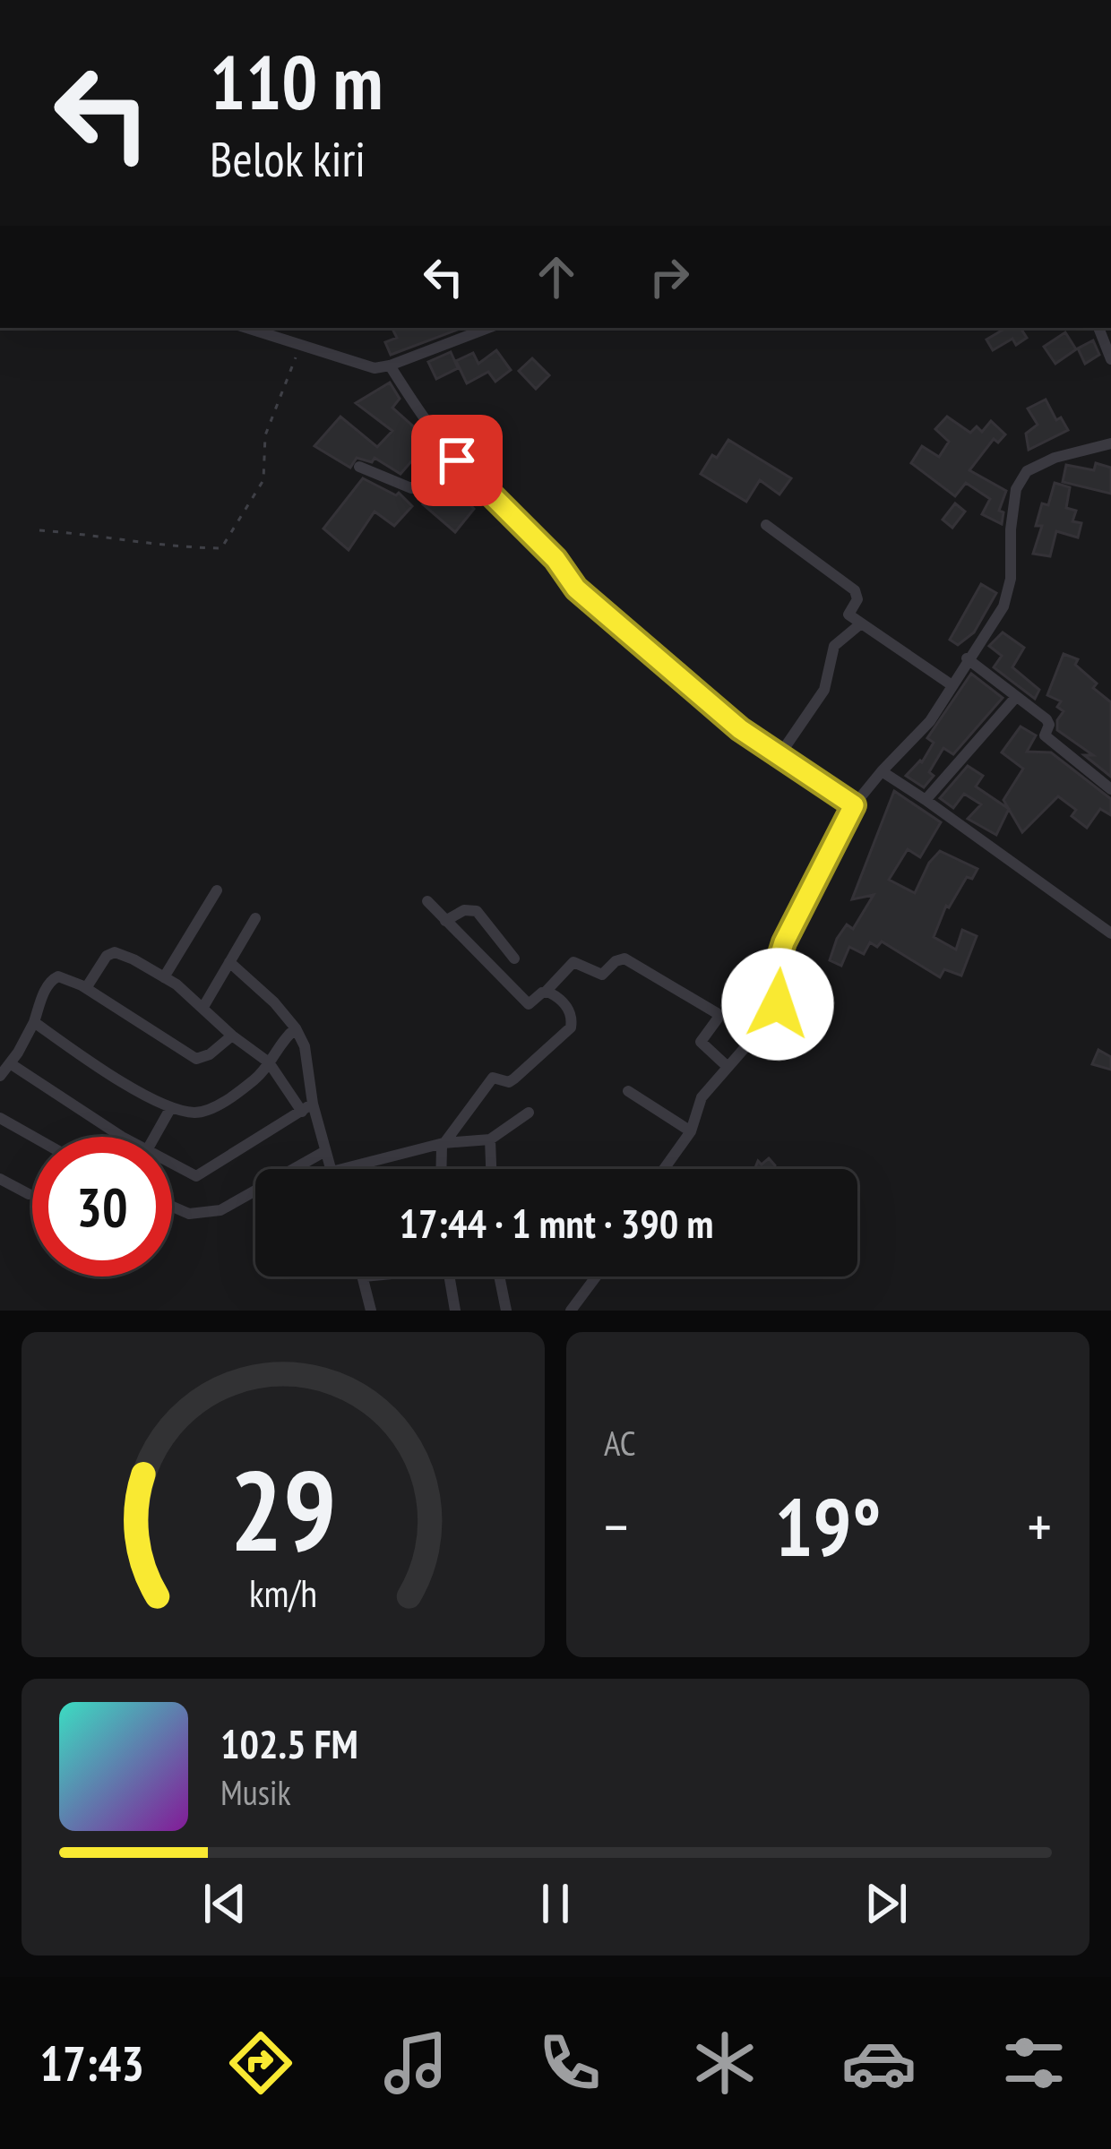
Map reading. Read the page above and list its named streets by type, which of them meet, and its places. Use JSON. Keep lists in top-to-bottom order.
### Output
{
  "page": {
    "turn": ["110 m", "Belok kiri"],
    "limit": "30",
    "trip": "17:44 · 1 mnt · 390 m",
    "tile": "AC",
    "heat": ["−", "19°", "+"],
    "song": ["102.5 FM", "Musik"],
    "tabs": "17:43",
    "gauge": ["29", "km/h"]
  }
}
